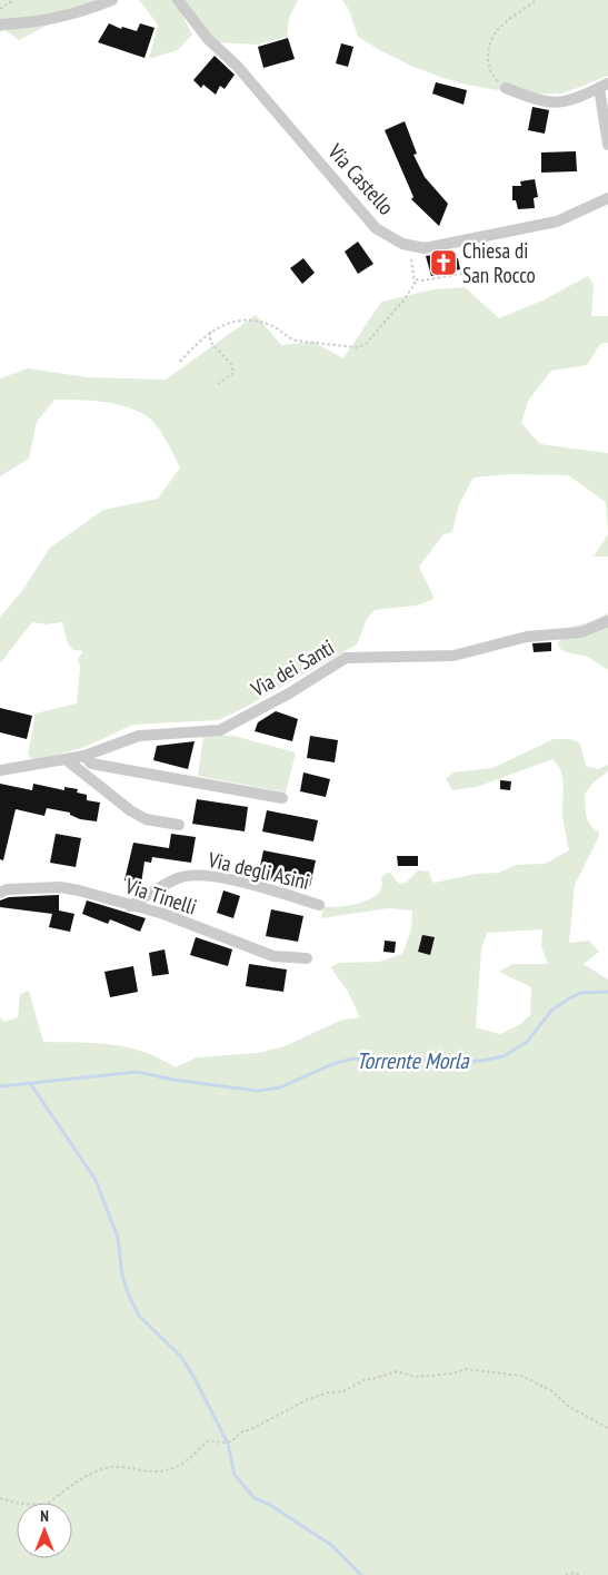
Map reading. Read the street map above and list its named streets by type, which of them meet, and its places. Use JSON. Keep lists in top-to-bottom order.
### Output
{
  "streets": {
    "street": [
      "Via Castello",
      "Via dei Santi",
      "Via degli Asini",
      "Via Tinelli"
    ]
  },
  "crossings": [
    ["Via degli Asini", "Via Tinelli"]
  ],
  "water": ["Torrente Morla"],
  "places": {
    "church": ["Chiesa di San Rocco"]
  },
  "north": "top"
}
